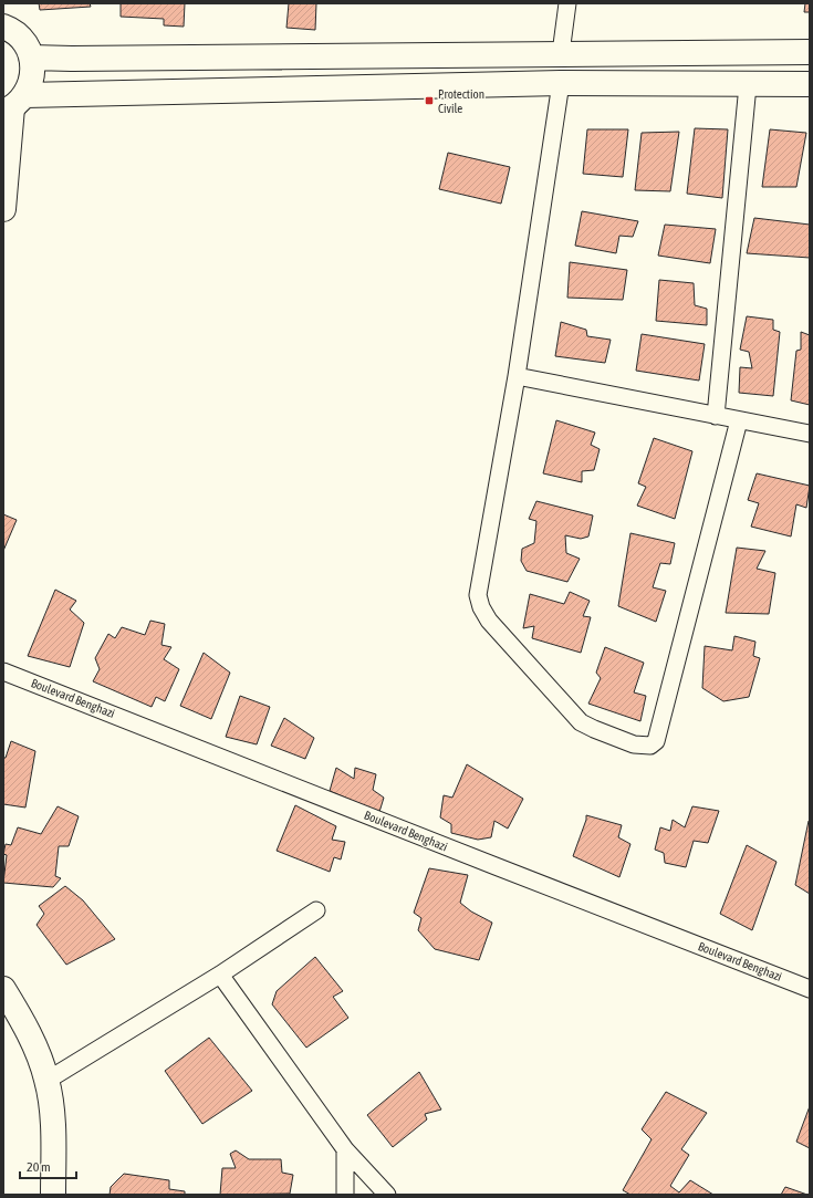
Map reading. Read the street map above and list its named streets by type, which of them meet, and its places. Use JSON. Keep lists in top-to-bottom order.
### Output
{
  "streets": {
    "street": ["Boulevard Benghazi"]
  },
  "places": {
    "transit": ["Protection Civile"]
  },
  "scale_bar": "20 m"
}
